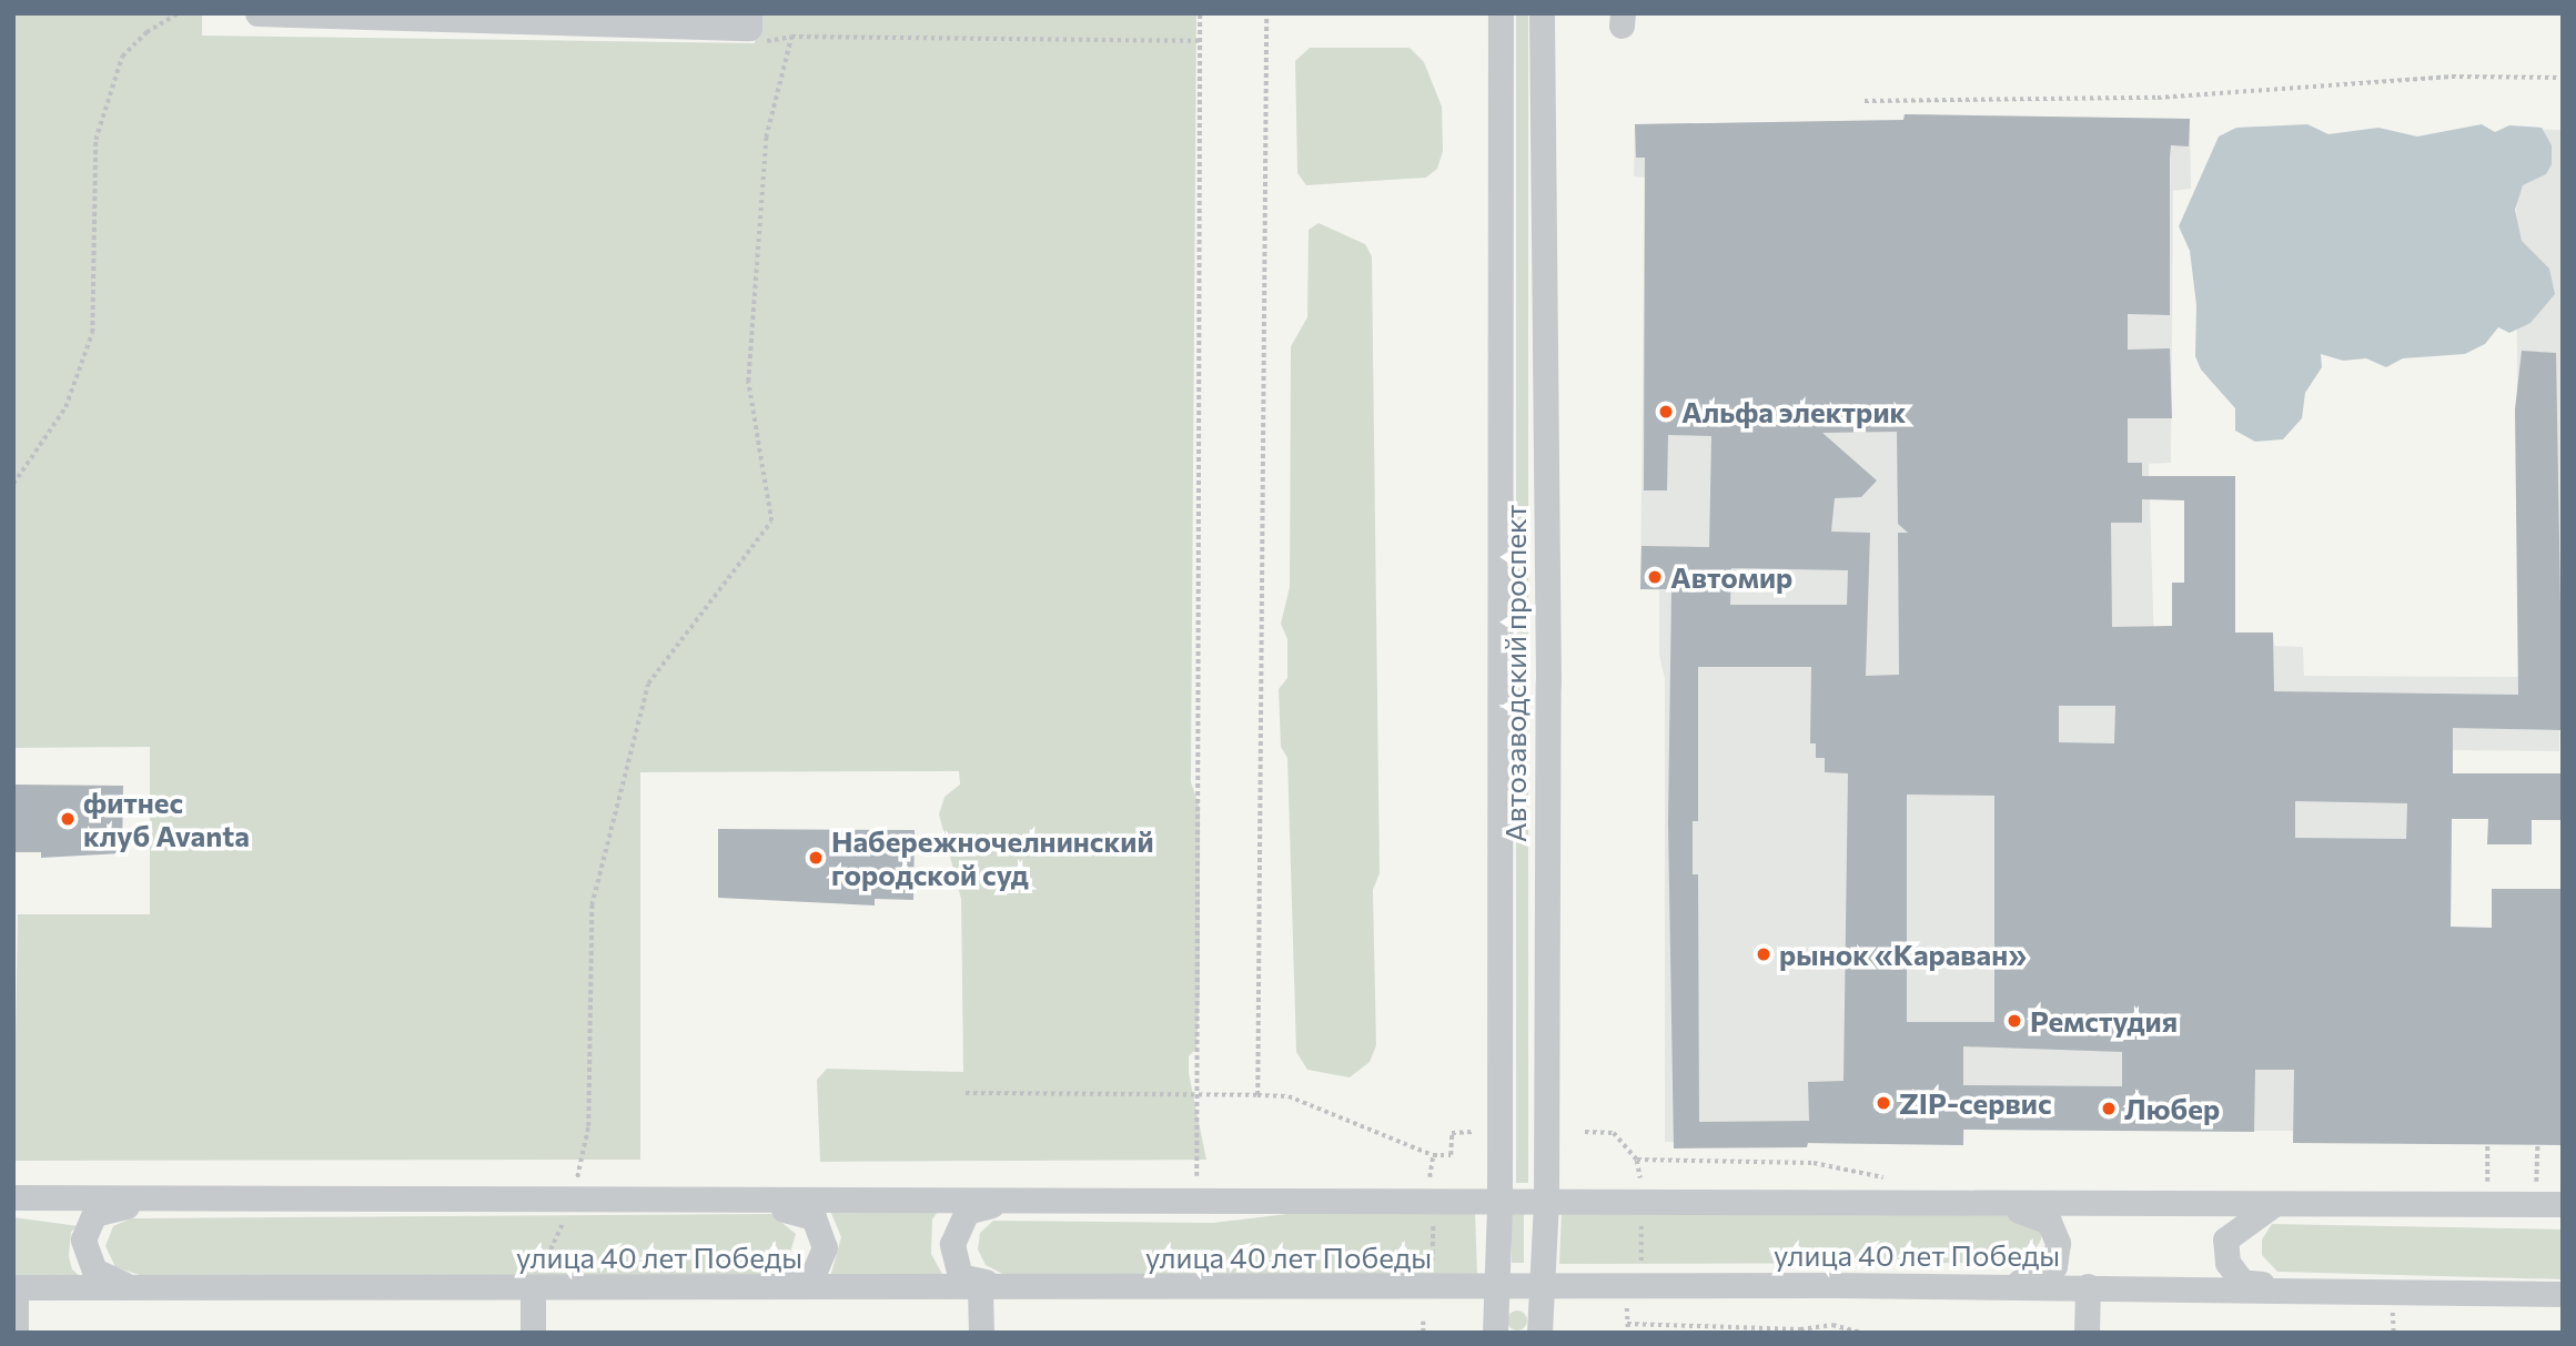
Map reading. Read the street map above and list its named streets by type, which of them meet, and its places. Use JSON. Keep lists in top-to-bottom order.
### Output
{
  "streets": {
    "street": ["Автозаводский проспект", "улица 40 лет Победы"]
  },
  "crossings": [
    ["Автозаводский проспект", "улица 40 лет Победы"]
  ],
  "places": [
    "Альфа электрик",
    "Автомир",
    "фитнес клуб Avanta",
    "Набережночелнинский городской суд",
    "рынок «Караван»",
    "Ремстудия",
    "ZIP-сервис",
    "Любер"
  ]
}
